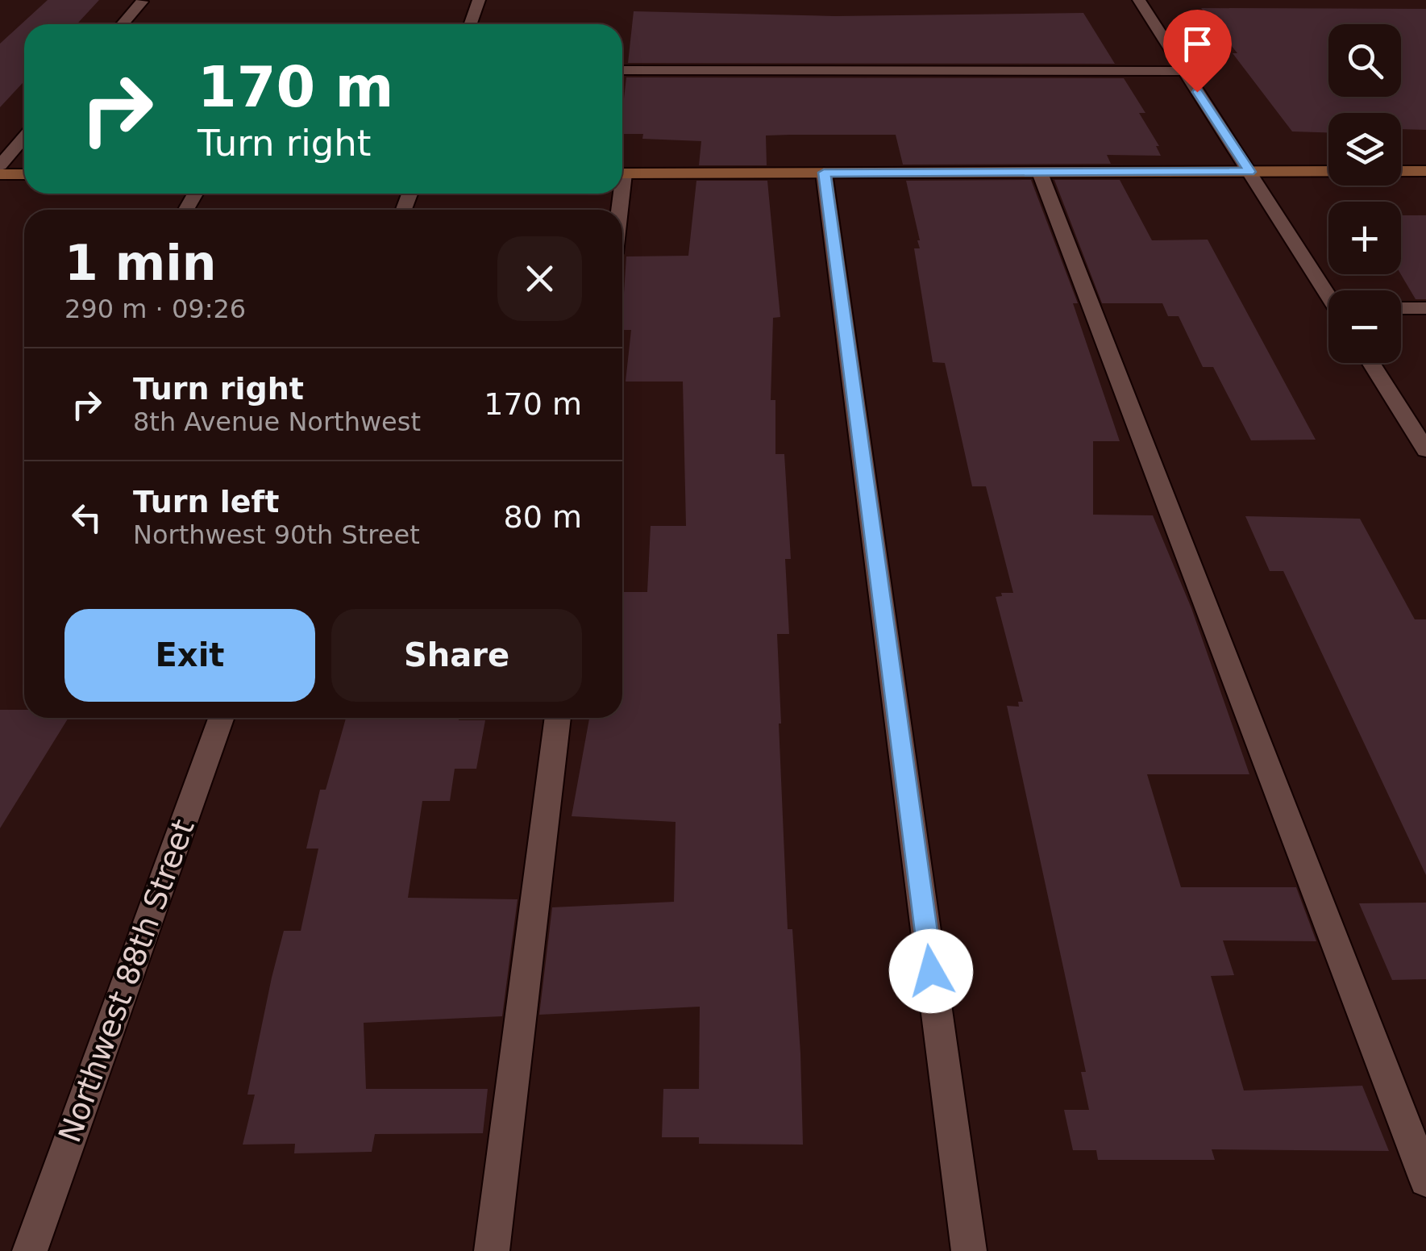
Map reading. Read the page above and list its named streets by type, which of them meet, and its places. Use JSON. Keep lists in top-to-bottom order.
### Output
{
  "streets": {
    "street": ["Northwest 88th Street"]
  },
  "page": {
    "map_buttons": ["+", "−"],
    "turn": ["170 m", "Turn right"],
    "heading": ["1 min", "290 m · 09:26"],
    "list": [
      {
        "name": "Turn right",
        "note": "8th Avenue Northwest",
        "value": "170 m"
      },
      {
        "name": "Turn left",
        "note": "Northwest 90th Street",
        "value": "80 m"
      }
    ],
    "buttons": ["Exit", "Share"]
  }
}
